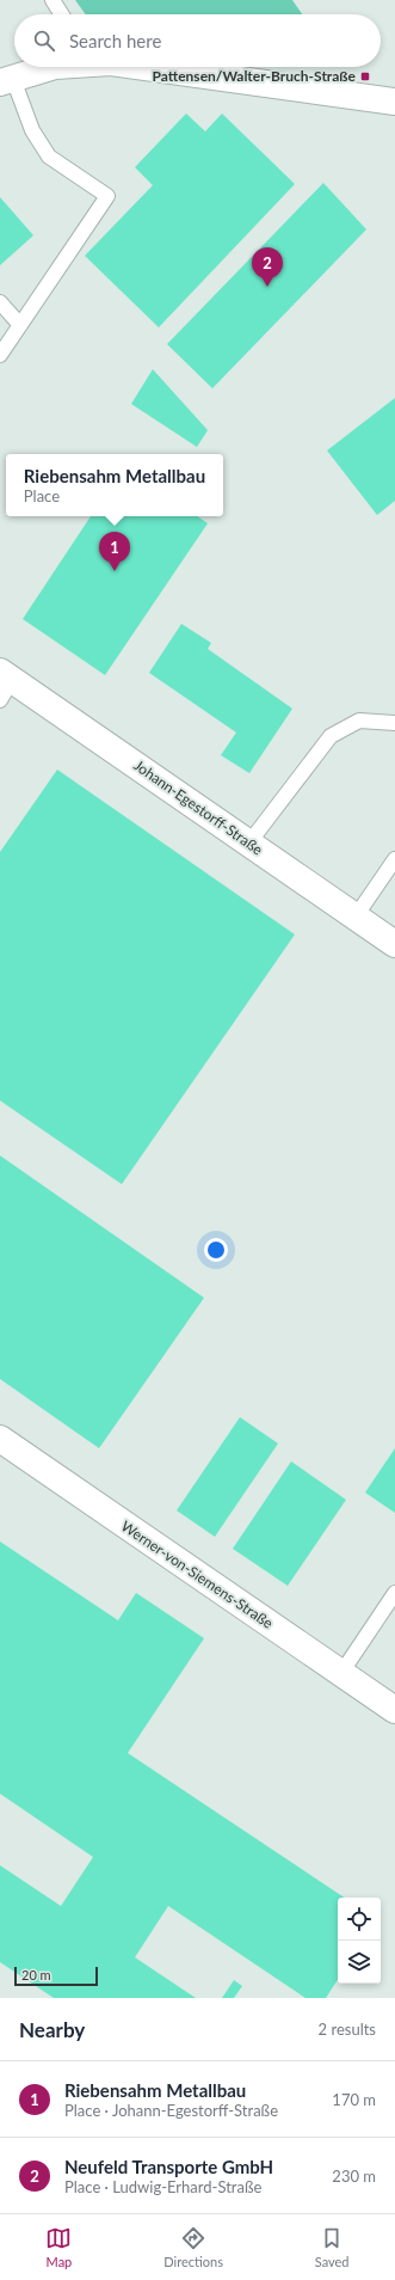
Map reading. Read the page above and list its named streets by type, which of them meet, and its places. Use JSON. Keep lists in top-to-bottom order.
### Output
{
  "streets": {
    "street": ["Johann-Egestorff-Straße", "Werner-von-Siemens-Straße"]
  },
  "places": {
    "transit": ["Pattensen/Walter-Bruch-Straße"]
  },
  "scale_bar": "20 m",
  "page": {
    "search": "Search here",
    "pins": ["2", "1"],
    "popup": ["Riebensahm Metallbau", "Place"],
    "scale": "20 m",
    "heading": ["Nearby", "2 results"],
    "list": [
      {
        "mark": "1",
        "name": "Riebensahm Metallbau",
        "note": "Place · Johann-Egestorff-Straße",
        "value": "170 m"
      },
      {
        "mark": "2",
        "name": "Neufeld Transporte GmbH",
        "note": "Place · Ludwig-Erhard-Straße",
        "value": "230 m"
      }
    ],
    "nav": ["Map", "Directions", "Saved"]
  }
}
